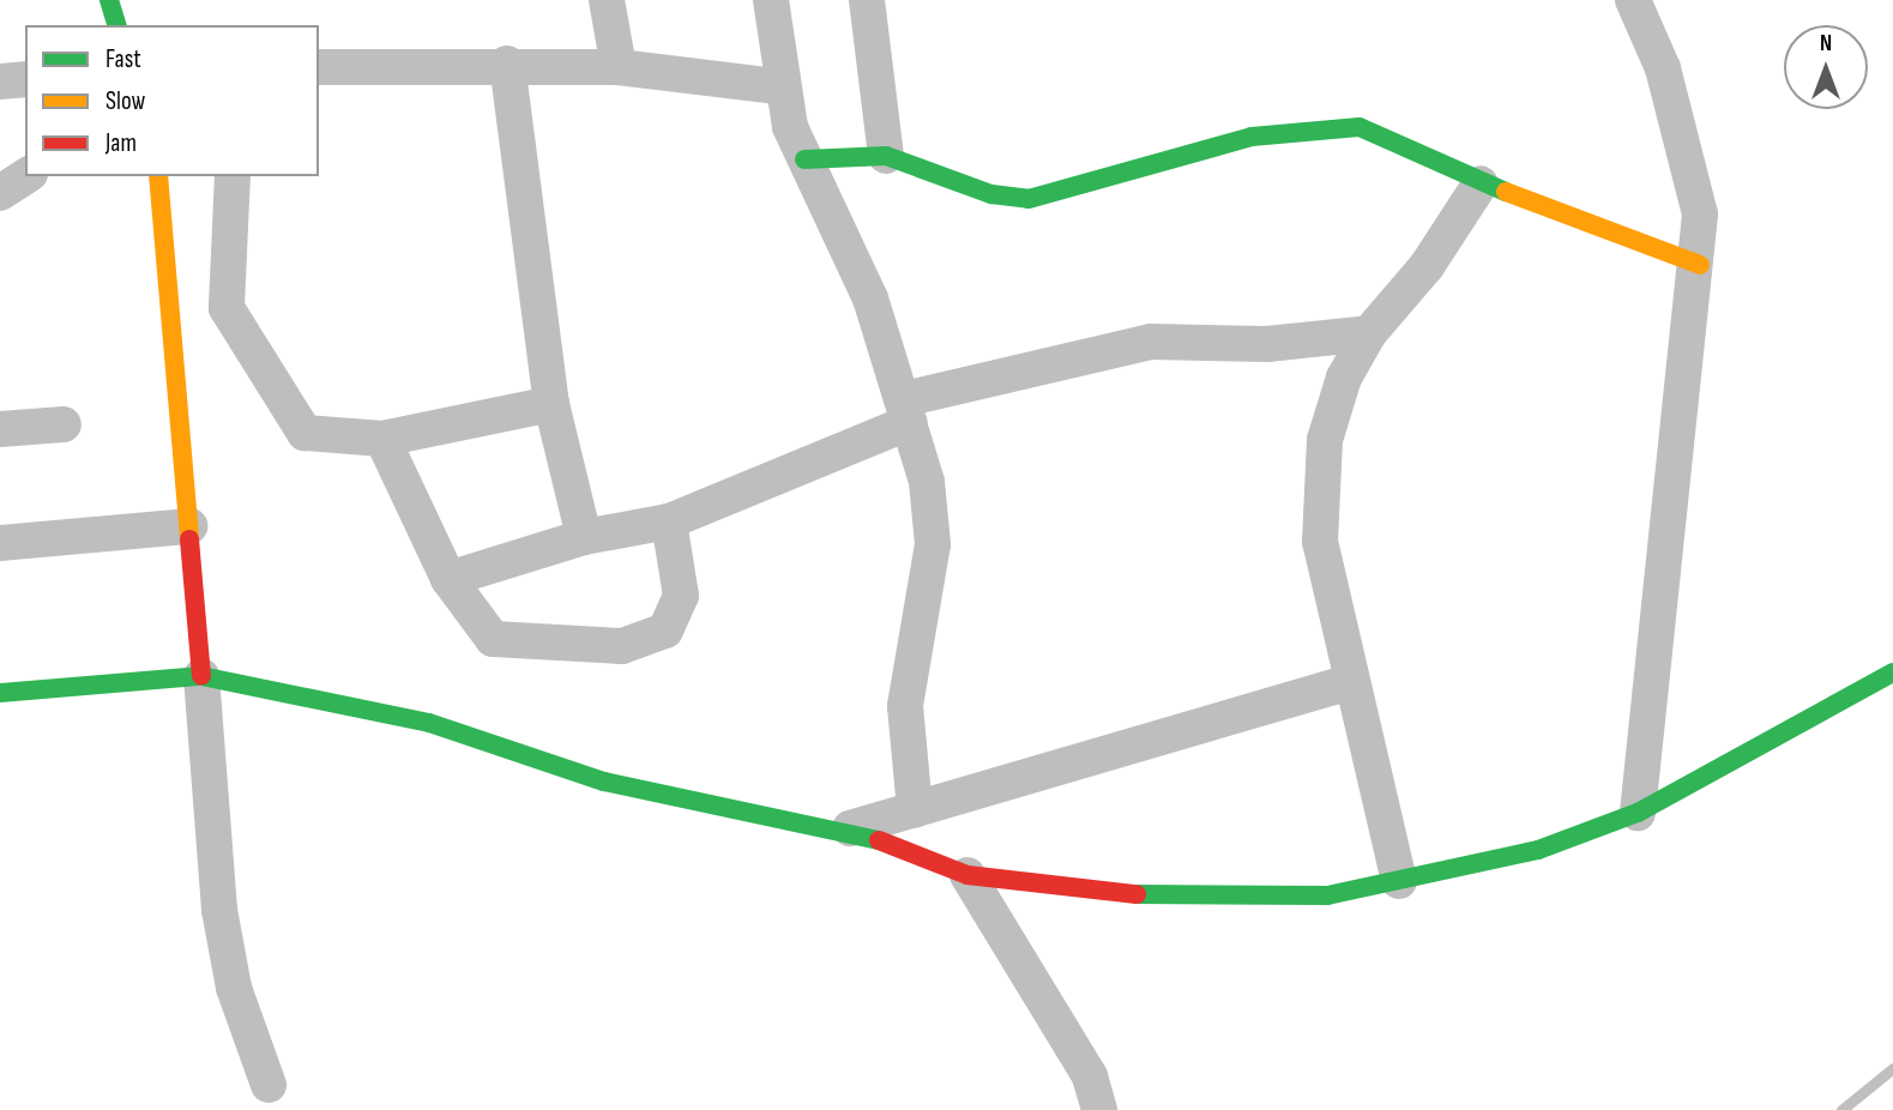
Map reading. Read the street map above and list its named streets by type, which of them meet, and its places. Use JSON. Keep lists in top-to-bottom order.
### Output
{
  "legend": ["Fast", "Slow", "Jam"],
  "north": "top"
}
